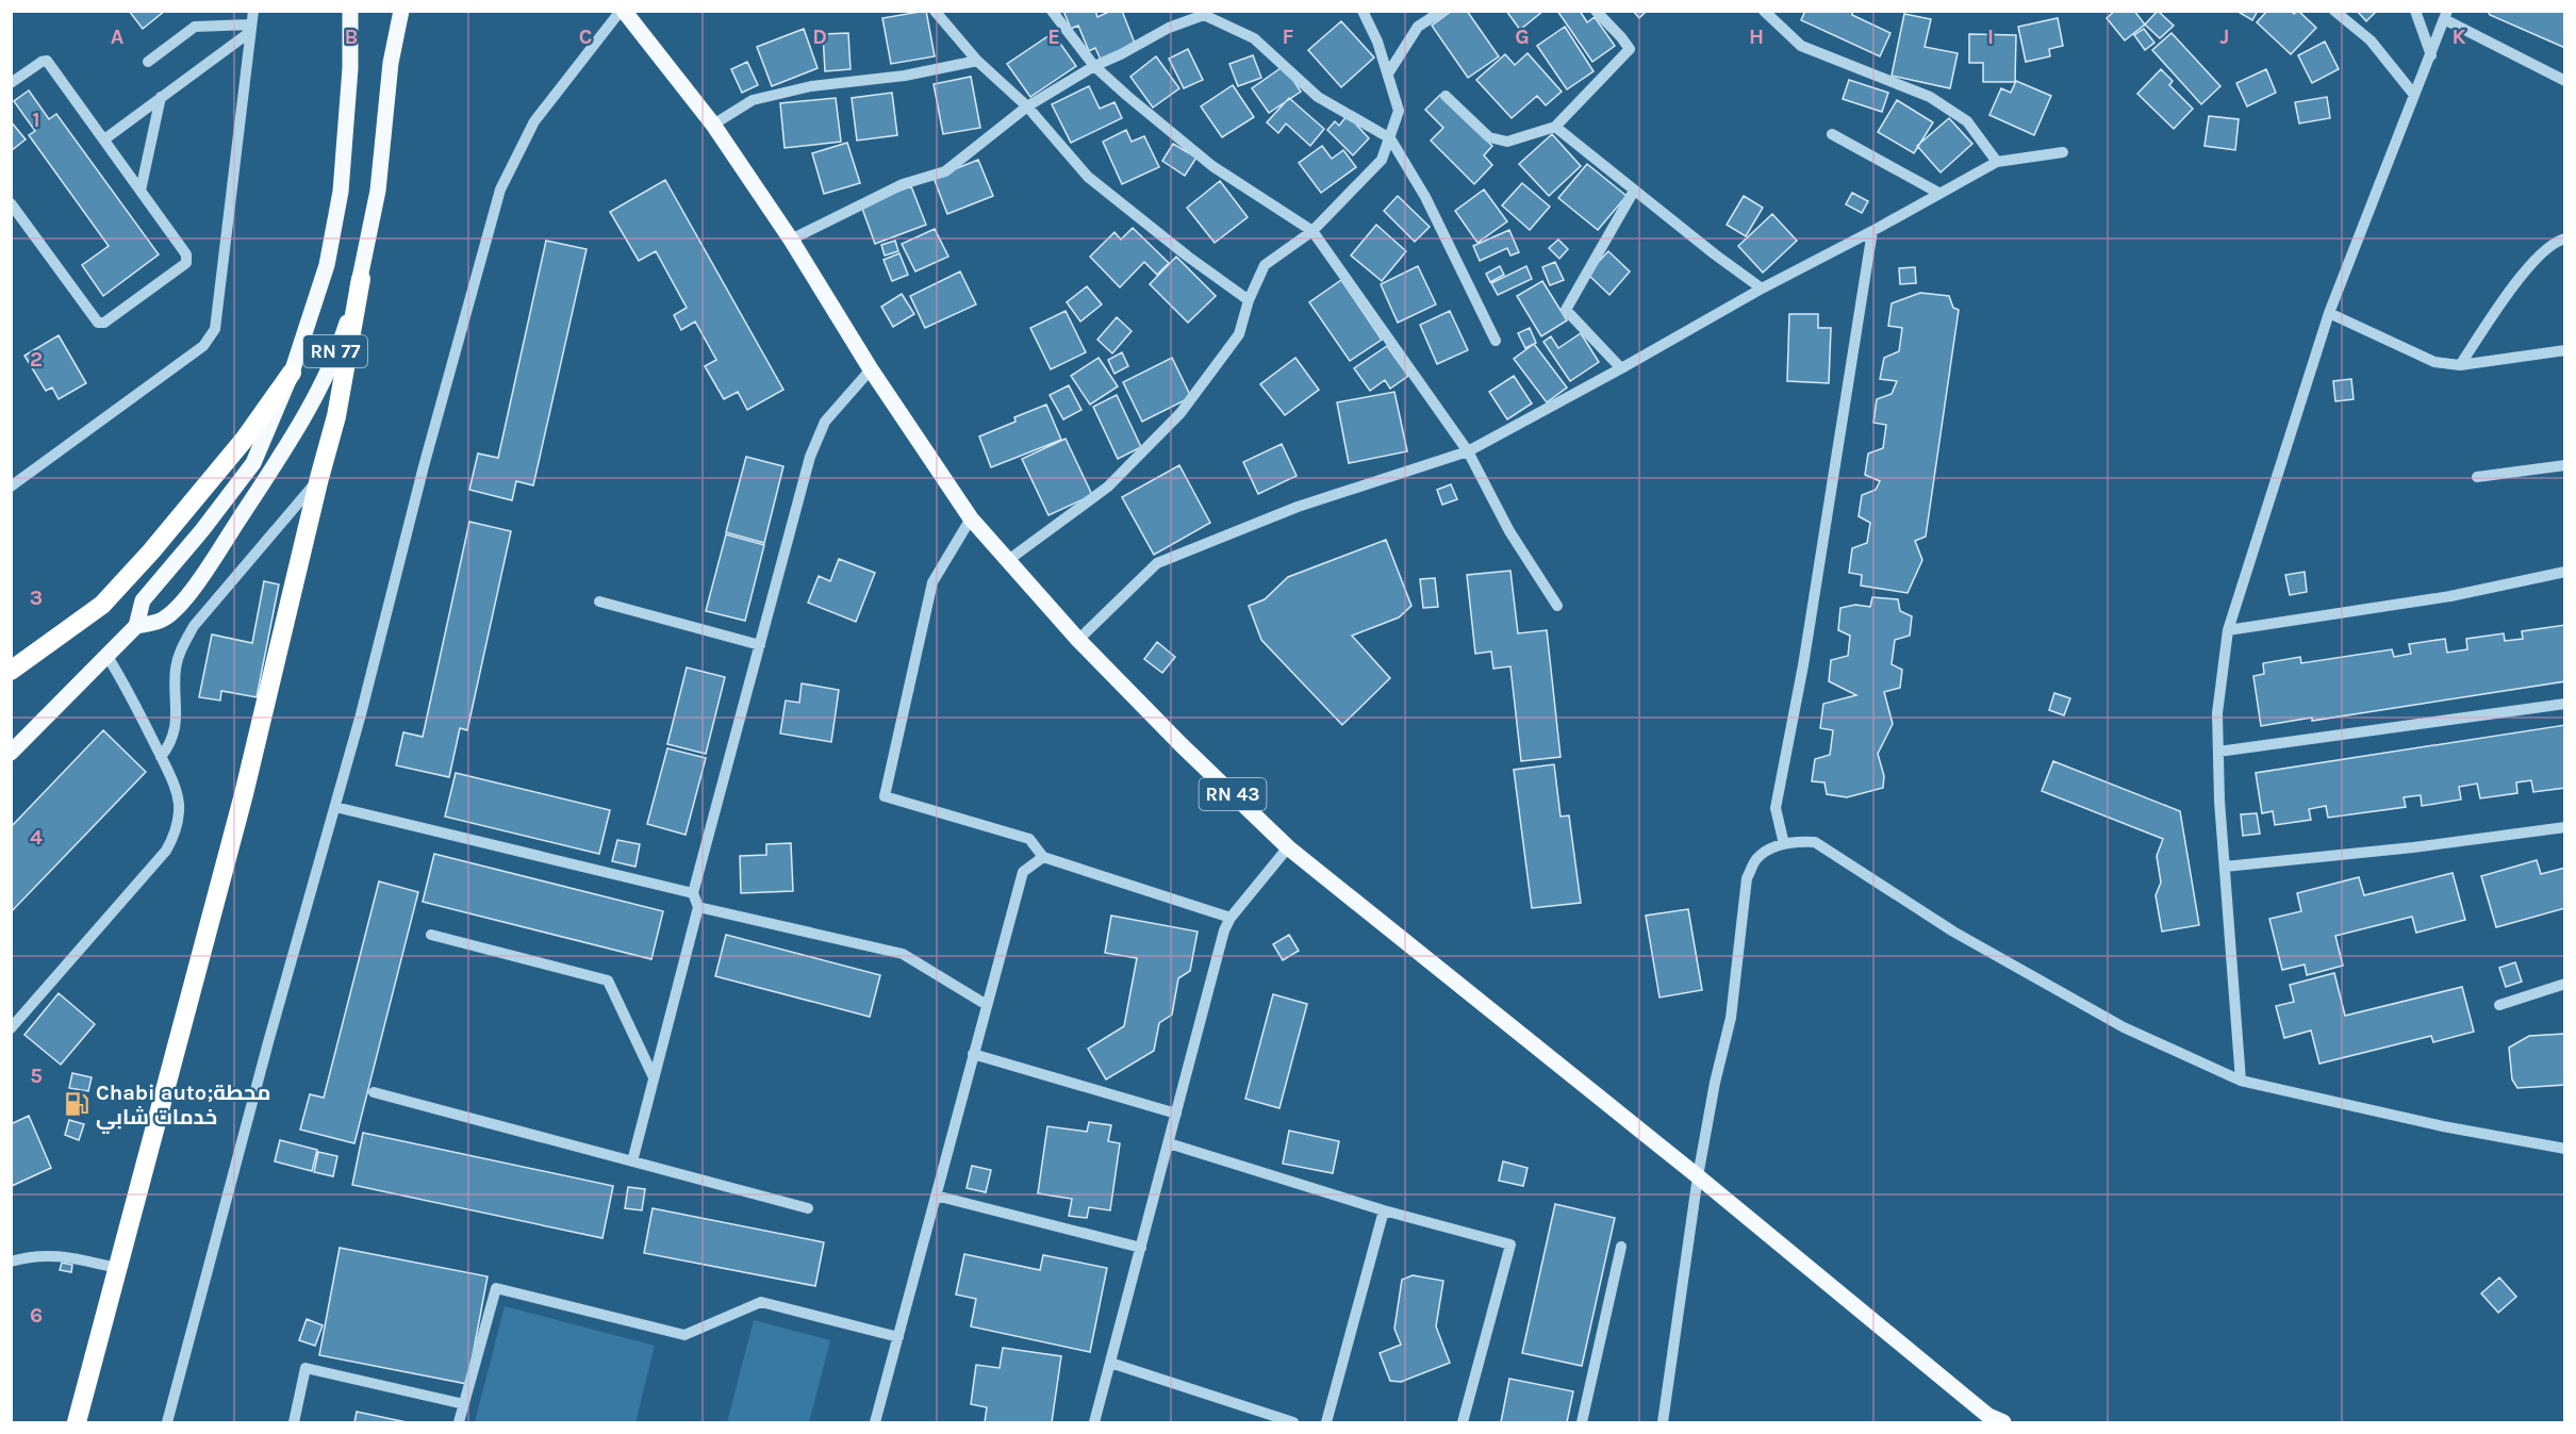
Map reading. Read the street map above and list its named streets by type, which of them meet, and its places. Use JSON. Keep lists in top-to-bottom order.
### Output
{
  "streets": {
    "main road": ["RN 77", "RN 43"]
  },
  "places": {
    "fuel station": ["Chabi auto;محطة خدمات شابي"]
  },
  "grid": {
    "columns": [
      "A",
      "B",
      "C",
      "D",
      "E",
      "F",
      "G",
      "H",
      "I",
      "J",
      "K"
    ],
    "rows": [
      "1",
      "2",
      "3",
      "4",
      "5",
      "6"
    ]
  }
}
